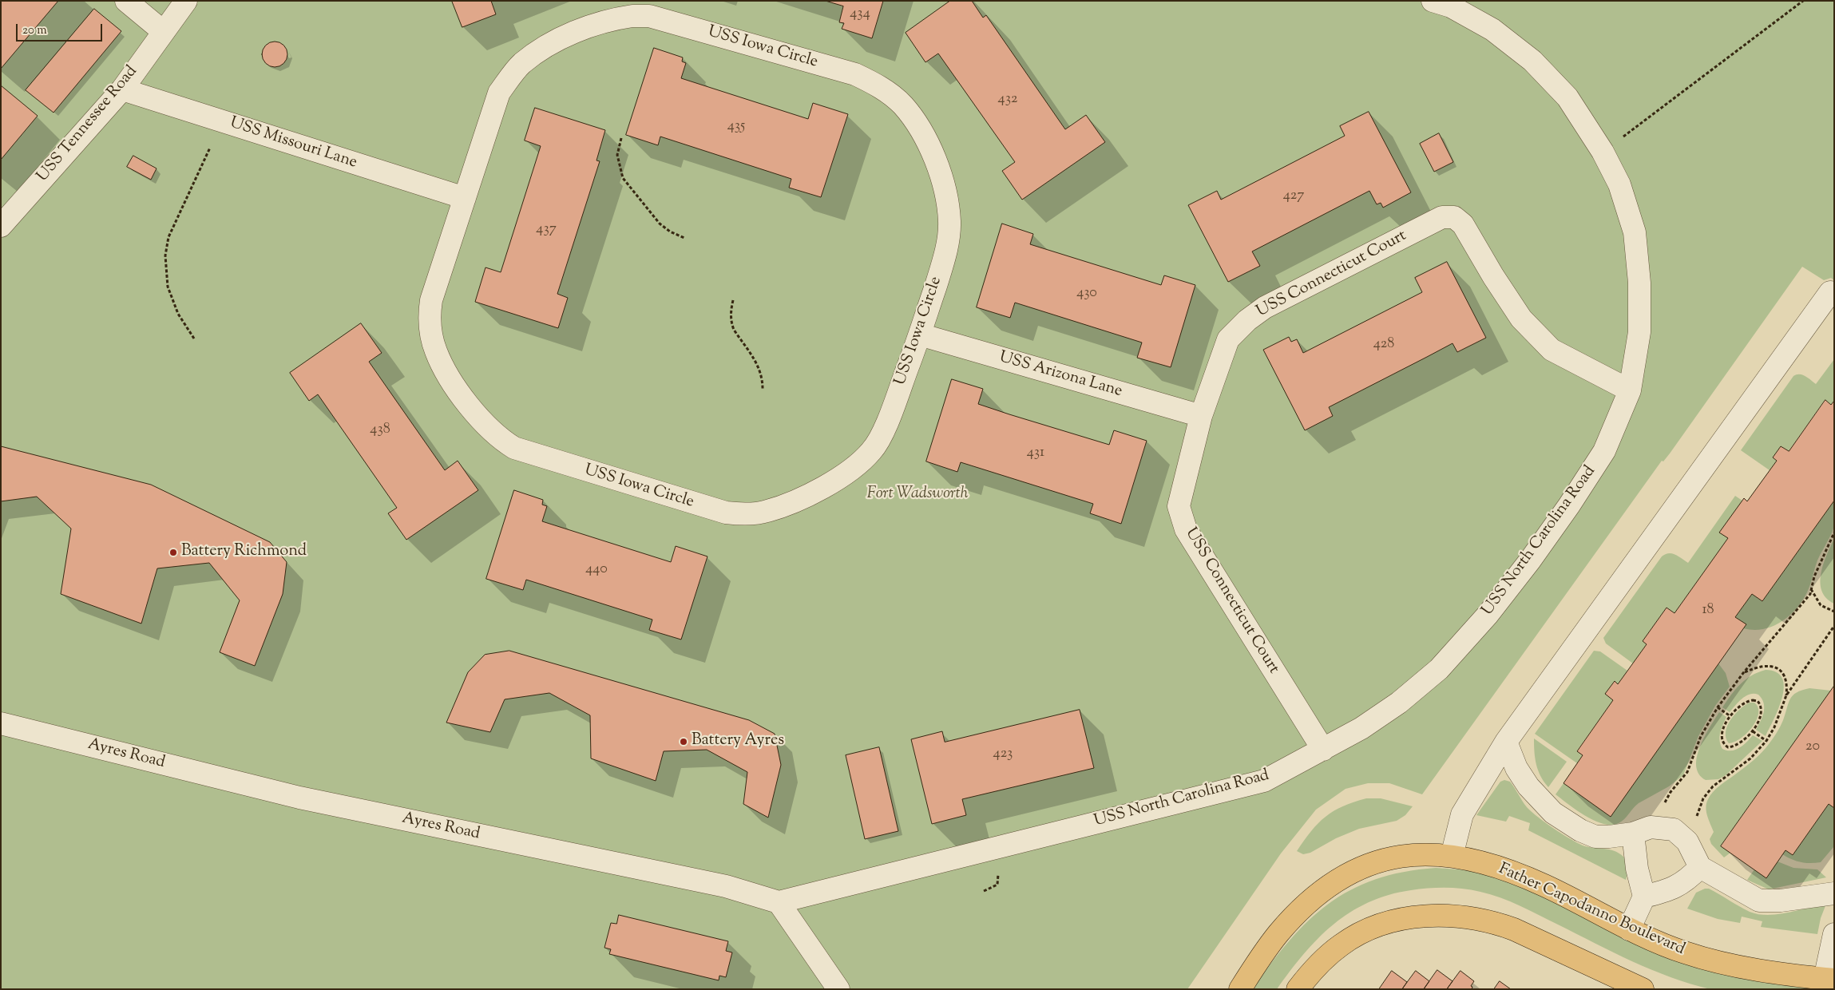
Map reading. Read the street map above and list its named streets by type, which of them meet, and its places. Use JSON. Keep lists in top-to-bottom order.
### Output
{
  "streets": {
    "main road": ["Father Capodanno Boulevard"],
    "street": [
      "USS Iowa Circle",
      "USS Tennessee Road",
      "USS Missouri Lane",
      "USS Connecticut Court",
      "USS Arizona Lane",
      "USS North Carolina Road",
      "Ayres Road"
    ]
  },
  "crossings": [
    ["USS Iowa Circle", "USS Missouri Lane"],
    ["USS Iowa Circle", "USS Arizona Lane"],
    ["USS Tennessee Road", "USS Missouri Lane"],
    ["USS Connecticut Court", "USS Arizona Lane"],
    ["USS Connecticut Court", "USS North Carolina Road"],
    ["USS North Carolina Road", "Ayres Road"]
  ],
  "parks": ["Fort Wadsworth"],
  "places": ["Battery Richmond", "Battery Ayres"],
  "house_numbers": [
    "434",
    "432",
    "435",
    "427",
    "437",
    "430",
    "428",
    "438",
    "431",
    "440",
    "18",
    "20",
    "423"
  ],
  "scale_bar": "20 m"
}
